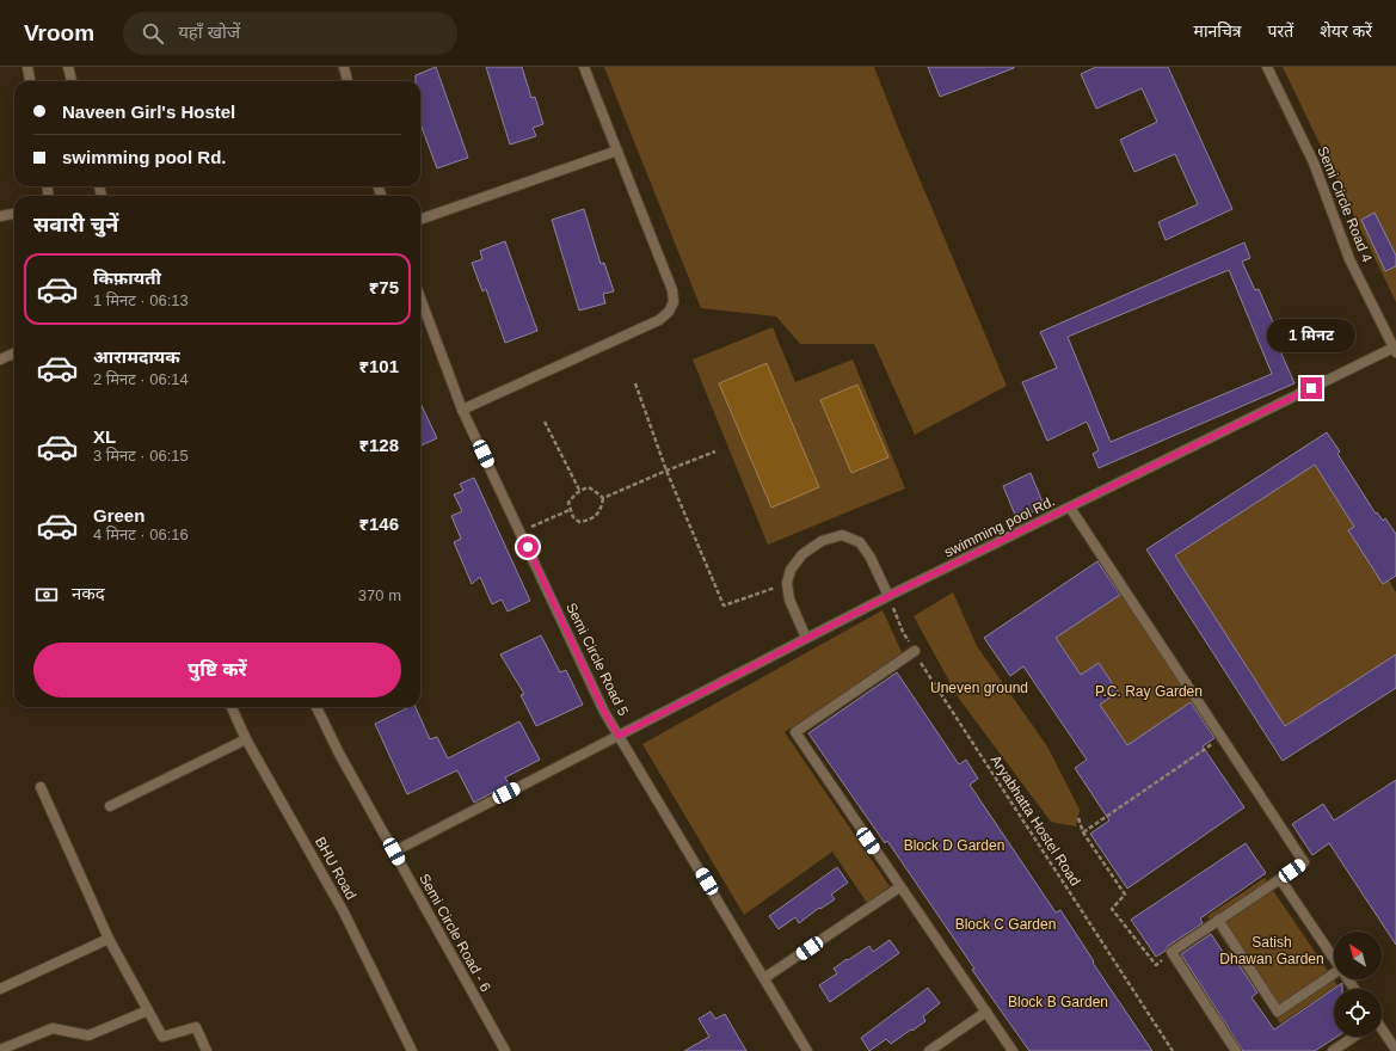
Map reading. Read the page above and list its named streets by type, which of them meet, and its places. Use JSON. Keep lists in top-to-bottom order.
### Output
{
  "streets": {
    "street": [
      "Semi Circle Road 4",
      "swimming pool Rd.",
      "Semi Circle Road 5",
      "BHU Road",
      "Semi Circle Road - 6"
    ],
    "path": ["Aryabhatta Hostel Road"]
  },
  "crossings": [
    ["Semi Circle Road 4", "swimming pool Rd."],
    ["swimming pool Rd.", "Semi Circle Road 5"],
    ["swimming pool Rd.", "Aryabhatta Hostel Road"],
    ["swimming pool Rd.", "Semi Circle Road - 6"]
  ],
  "parks": [
    "Uneven ground",
    "P.C. Ray Garden",
    "Block D Garden",
    "Block C Garden",
    "Satish Dhawan Garden",
    "Block B Garden"
  ],
  "north": "top left",
  "page": {
    "header": "Vroom",
    "search": "यहाँ खोजें",
    "nav": ["मानचित्र", "परतें", "शेयर करें"],
    "banner": ["Naveen Girl's Hostel", "swimming pool Rd."],
    "heading": "सवारी चुनें",
    "list": [
      {
        "name": "किफ़ायती",
        "note": "1 मिनट · 06:13",
        "value": "₹75"
      },
      {
        "name": "आरामदायक",
        "note": "2 मिनट · 06:14",
        "value": "₹101"
      },
      {
        "name": "XL",
        "note": "3 मिनट · 06:15",
        "value": "₹128"
      },
      {
        "name": "Green",
        "note": "4 मिनट · 06:16",
        "value": "₹146"
      }
    ],
    "bubble": "1 मिनट",
    "pay": ["नकद", "370 m"],
    "buttons": "पुष्टि करें"
  }
}
